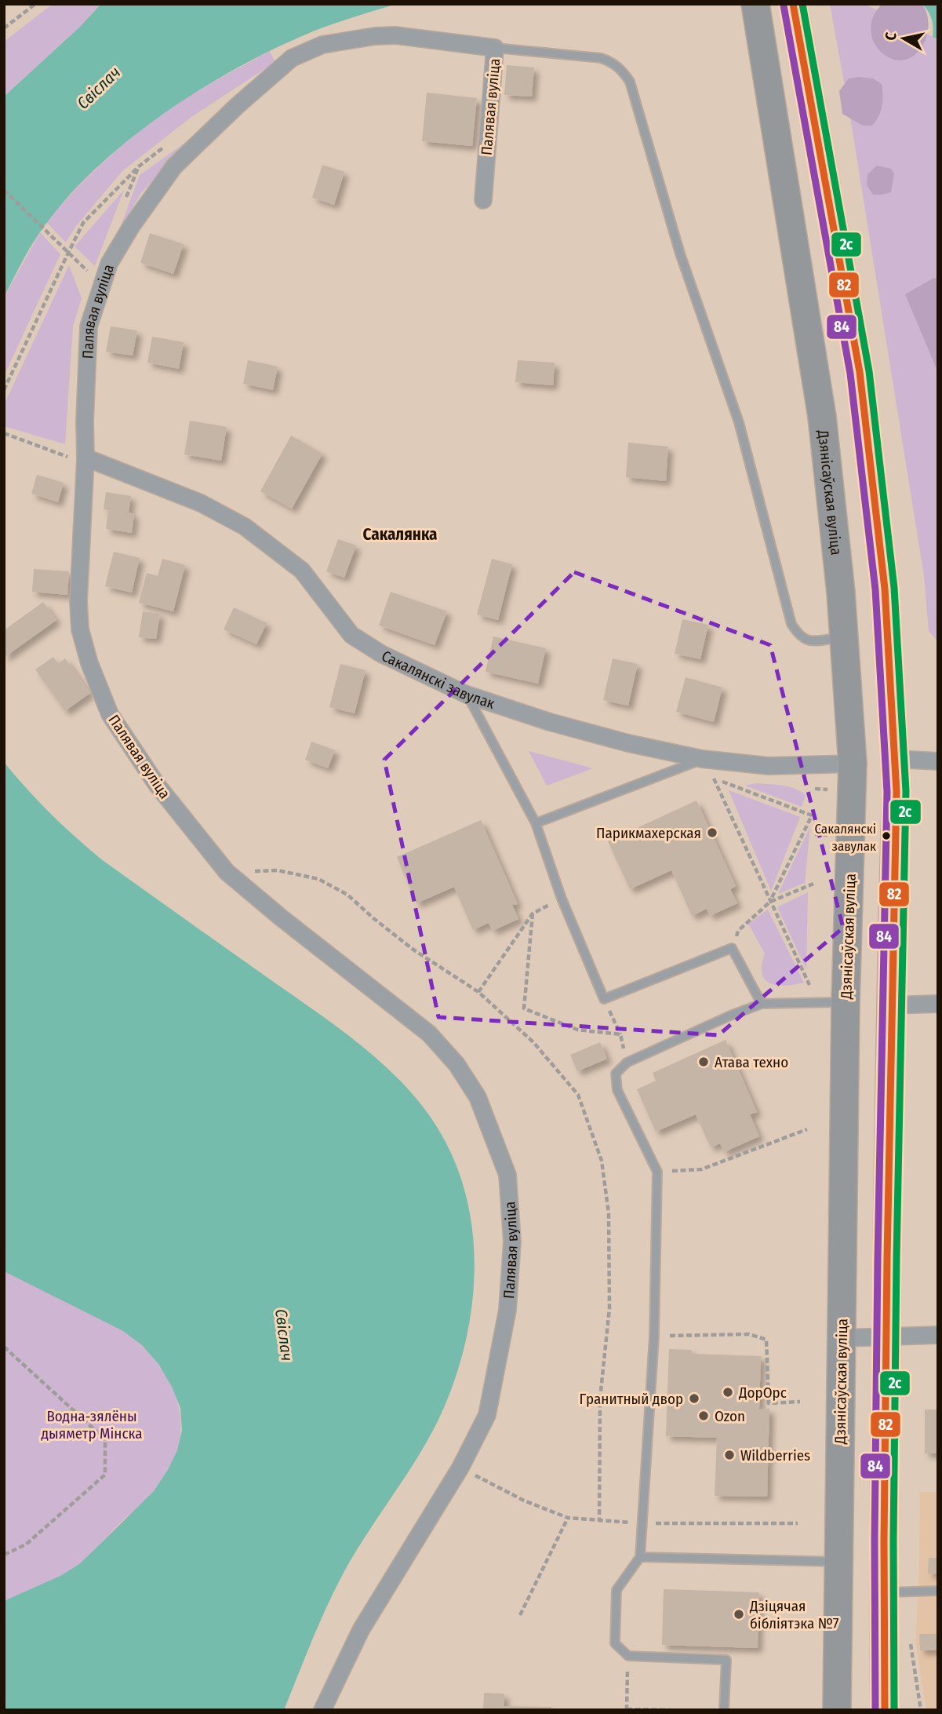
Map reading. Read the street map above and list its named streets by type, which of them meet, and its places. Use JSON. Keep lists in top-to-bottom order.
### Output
{
  "streets": {
    "main road": ["Дзянісаўская вуліца"],
    "street": ["Палявая вуліца", "Сакалянскі завулак"]
  },
  "crossings": [
    ["Палявая вуліца", "Сакалянскі завулак"],
    ["Дзянісаўская вуліца", "Сакалянскі завулак"]
  ],
  "districts": ["Сакалянка"],
  "water": ["Свіслач"],
  "parks": ["Водна-зялёны дыяметр Мінска"],
  "places": [
    "Парикмахерская",
    "Сакалянскі завулак",
    "Атава техно",
    "ДорОрс",
    "Гранитный двор",
    "Ozon",
    "Wildberries",
    "Дзіцячая бібліятэка №7"
  ],
  "lines": ["transit line 82", "transit line 2с", "transit line 84"],
  "north": "left"
}
